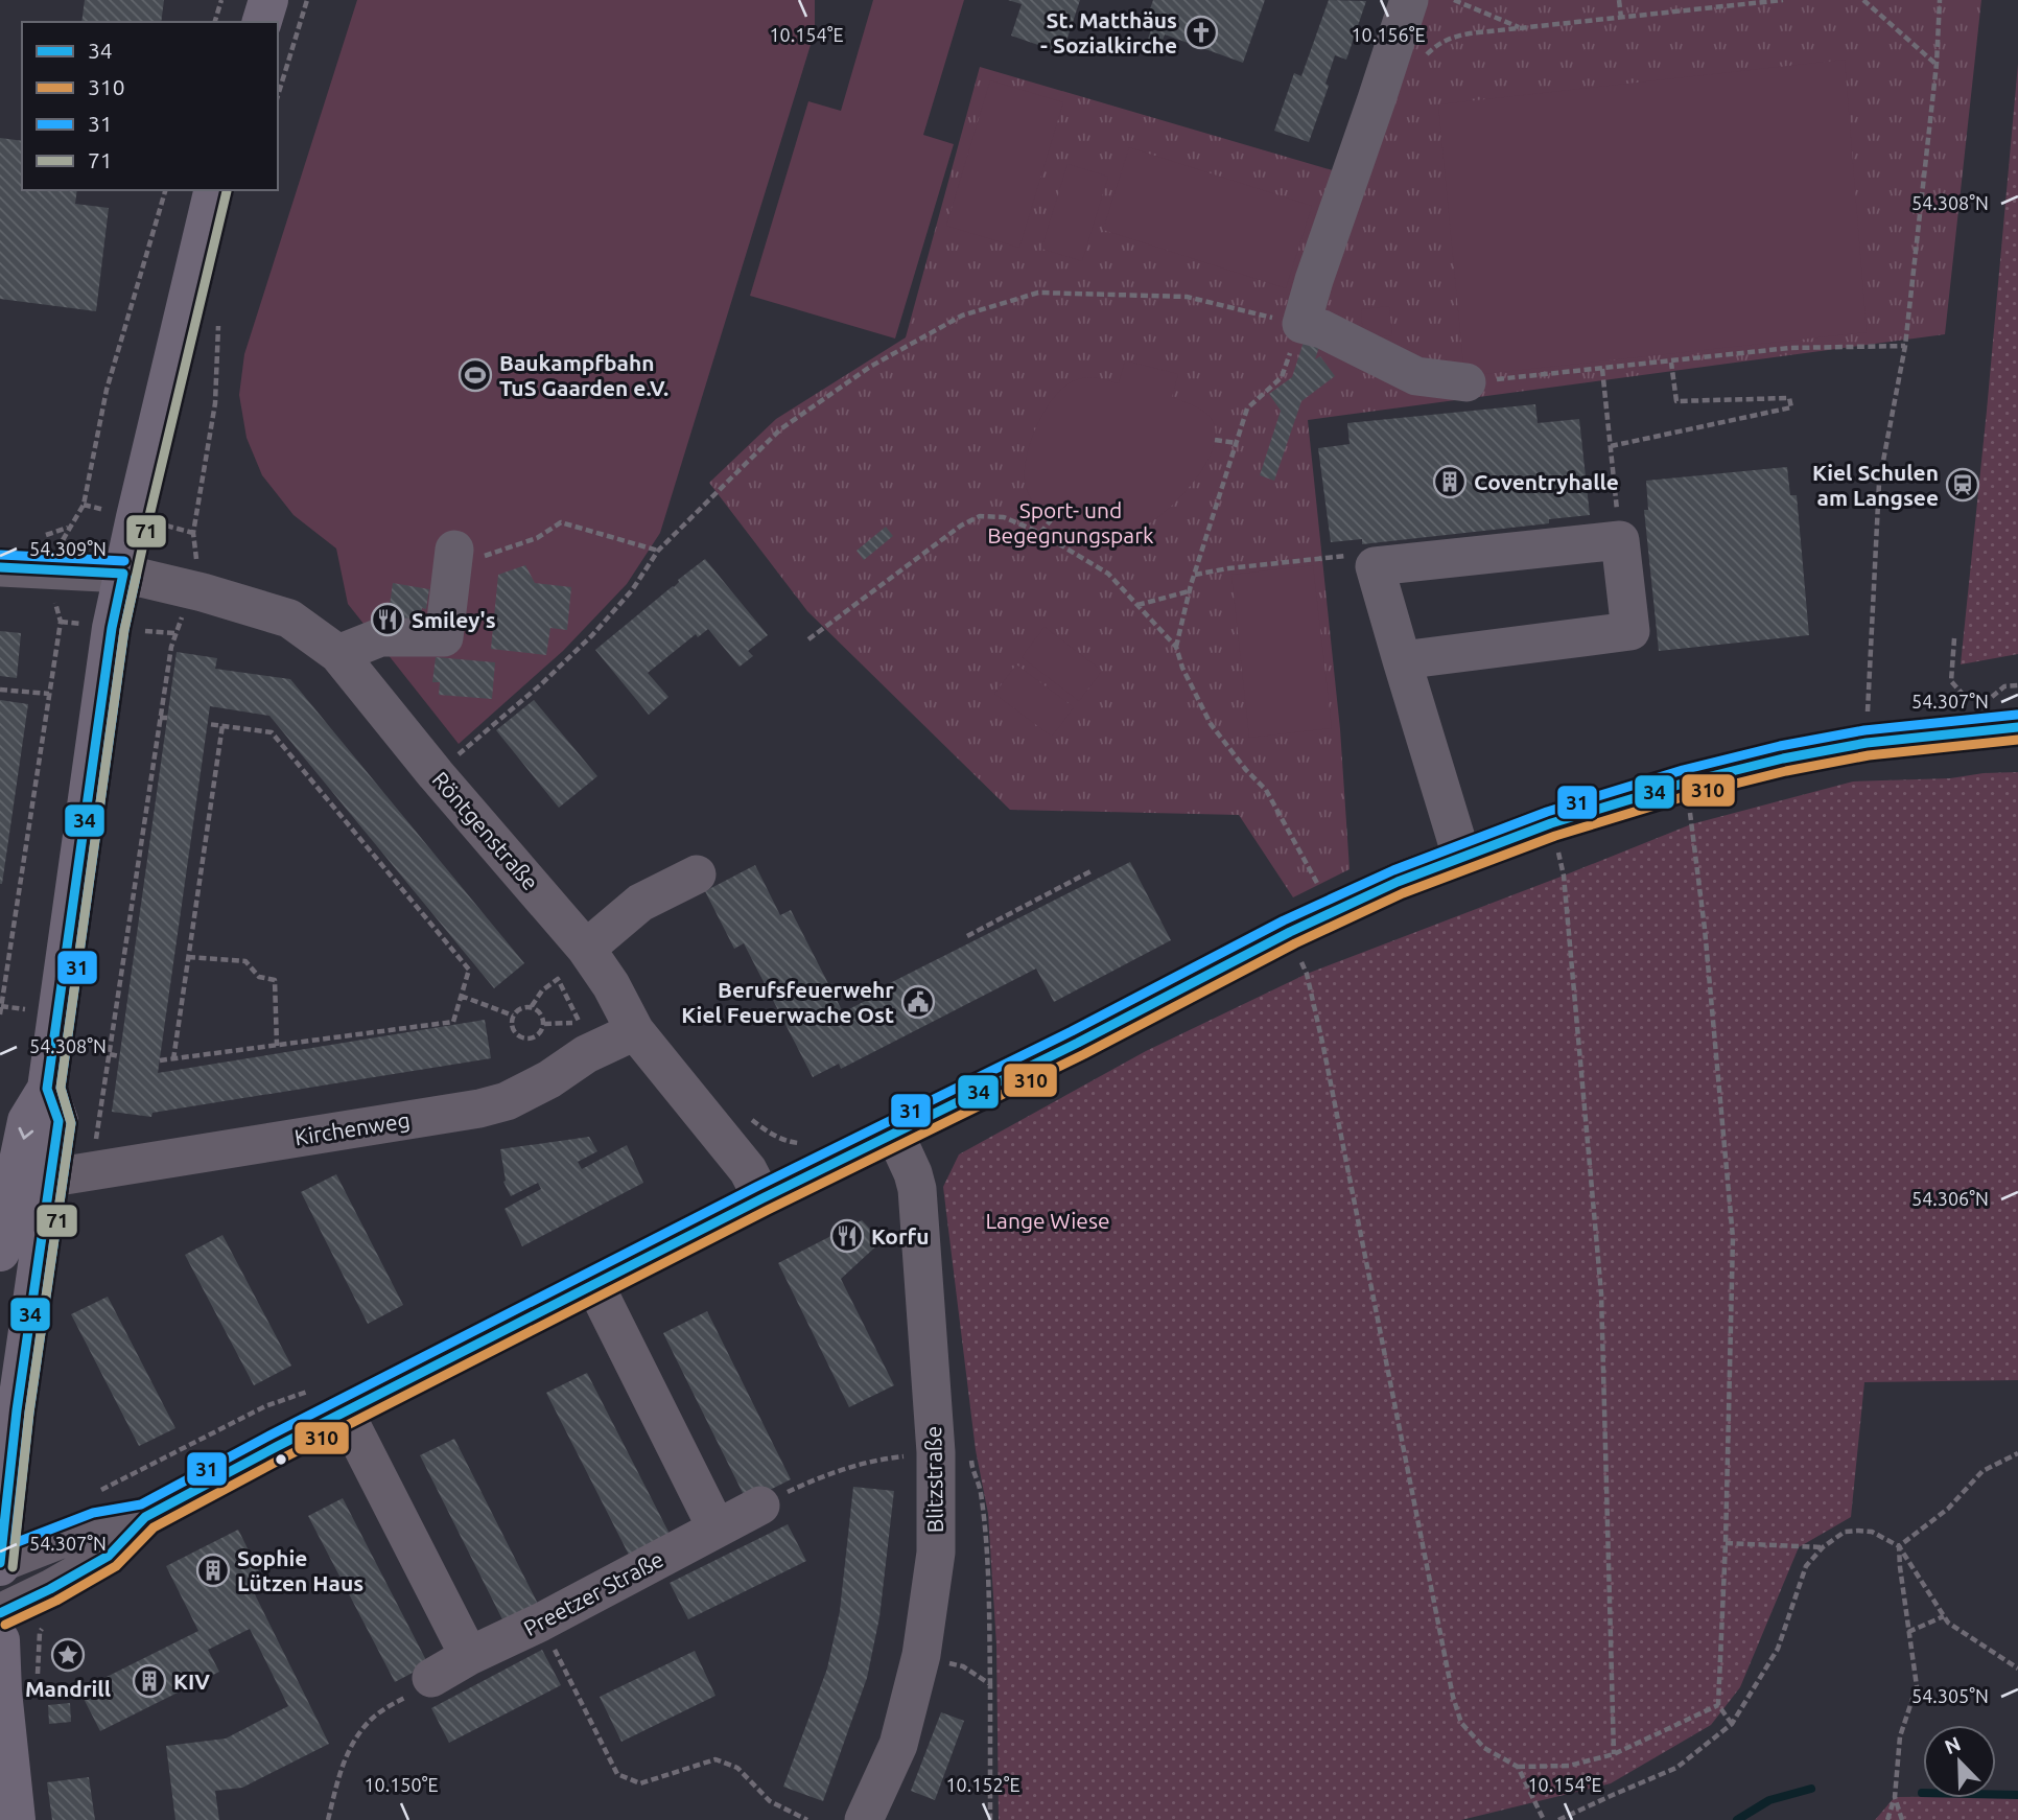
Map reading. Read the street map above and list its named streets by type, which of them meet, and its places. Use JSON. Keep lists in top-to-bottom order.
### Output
{
  "streets": {
    "street": [
      "Röntgenstraße",
      "Kirchenweg",
      "Blitzstraße",
      "Preetzer Straße"
    ]
  },
  "crossings": [
    ["Röntgenstraße", "Kirchenweg"]
  ],
  "parks": ["Sport- und Begegnungspark", "Lange Wiese"],
  "places": {
    "church": ["St. Matthäus - Sozialkirche"],
    "sports": ["Baukampfbahn TuS Gaarden e.V."],
    "building": ["Coventryhalle", "Sophie Lützen Haus", "KIV"],
    "station": ["Kiel Schulen am Langsee"],
    "restaurant": ["Smiley's", "Korfu"],
    "public building": ["Berufsfeuerwehr Kiel Feuerwache Ost"],
    "place": ["Mandrill"]
  },
  "lines": [
    "transit line 71",
    "transit line 31",
    "transit line 34",
    "transit line 310"
  ],
  "legend": [
    "34",
    "310",
    "31",
    "71"
  ],
  "north": "top left",
  "coordinates": [
    "10.154°E",
    "10.156°E",
    "54.308°N",
    "54.309°N",
    "54.307°N",
    "54.306°N",
    "54.305°N",
    "10.150°E",
    "10.152°E"
  ]
}
